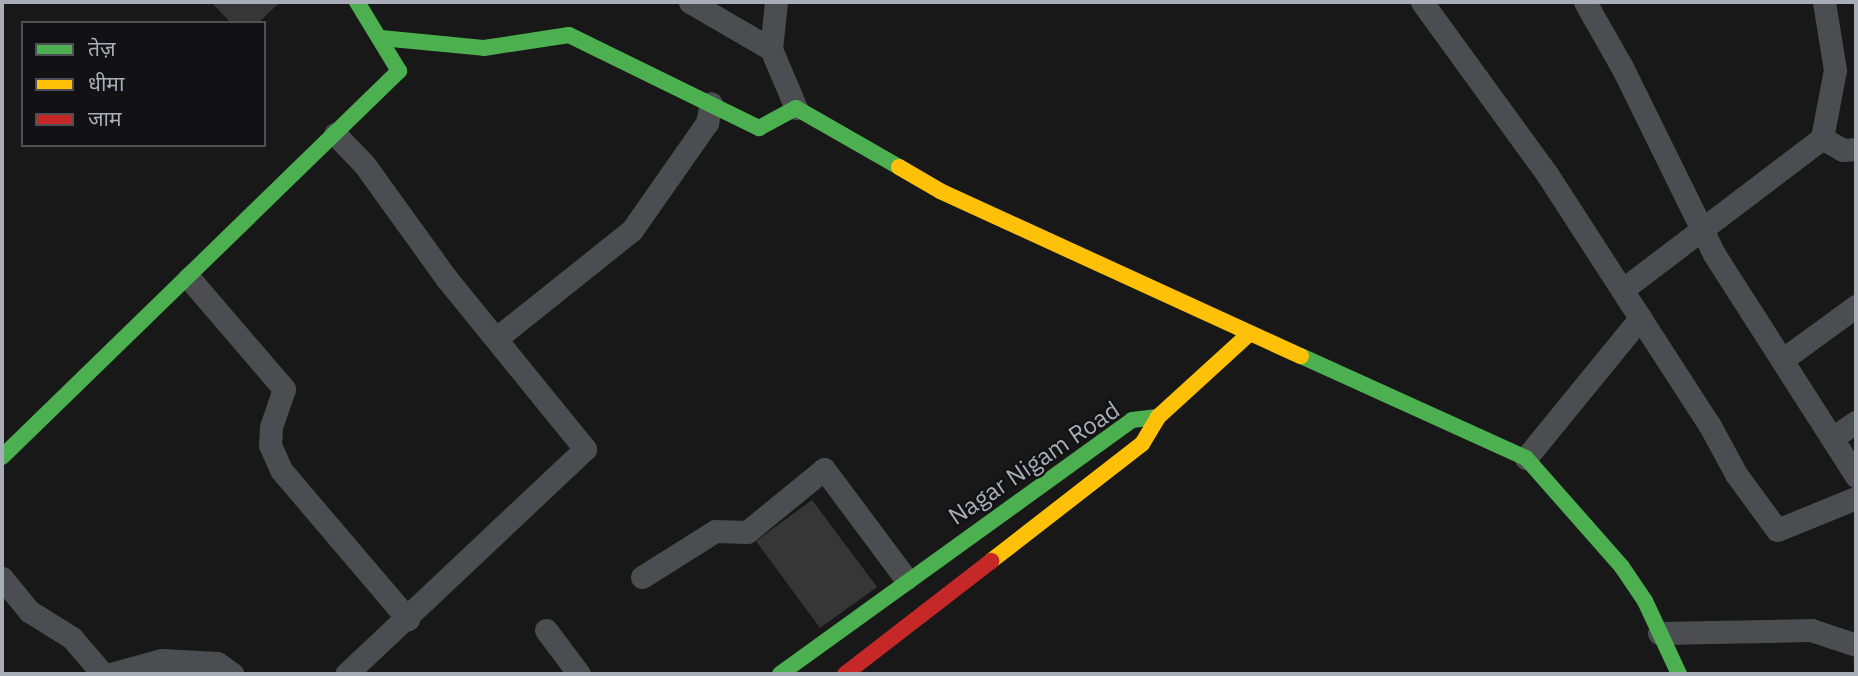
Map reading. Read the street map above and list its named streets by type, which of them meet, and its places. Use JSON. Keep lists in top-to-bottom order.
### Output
{
  "streets": {
    "street": ["Nagar Nigam Road"]
  },
  "legend": ["तेज़", "धीमा", "जाम"]
}
